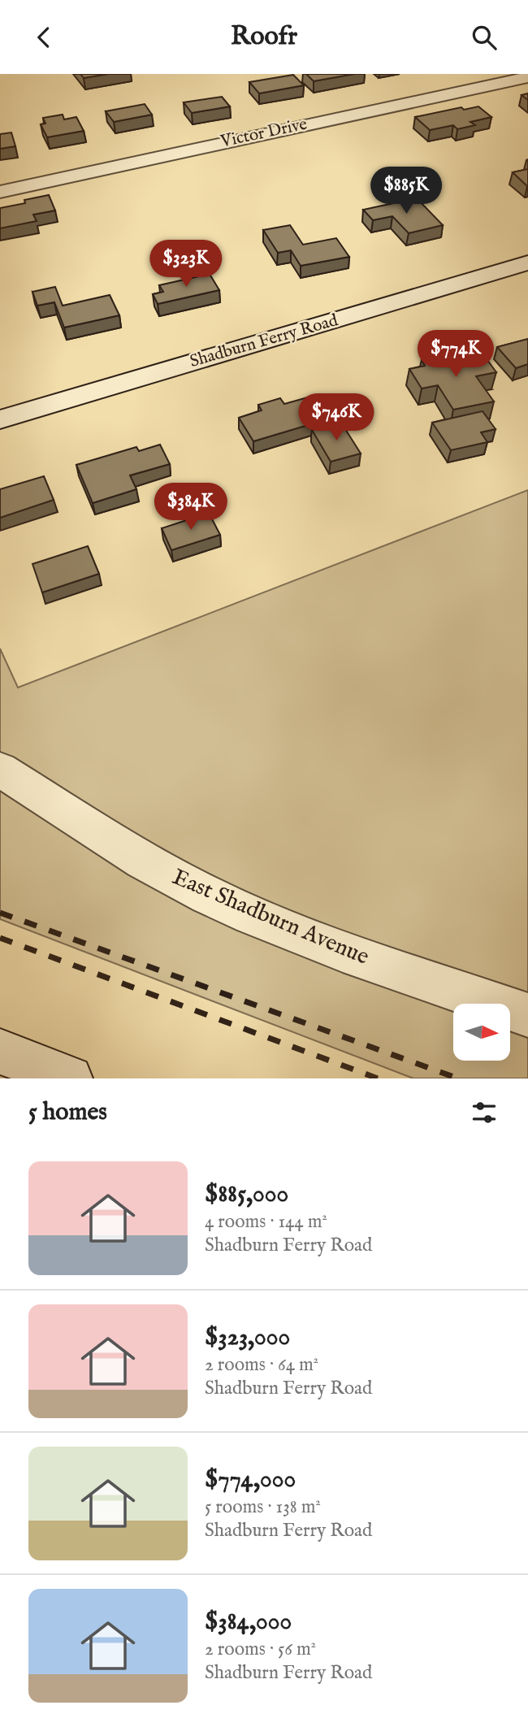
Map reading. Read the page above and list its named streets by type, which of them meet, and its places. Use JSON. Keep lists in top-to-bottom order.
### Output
{
  "streets": {
    "street": ["Victor Drive", "Shadburn Ferry Road", "East Shadburn Avenue"]
  },
  "north": "right",
  "page": {
    "header": "Roofr",
    "price": [
      "$885K",
      "$323K",
      "$774K",
      "$746K",
      "$384K"
    ],
    "heading": "5 homes",
    "list": [
      {
        "name": "$885,000",
        "note": "4 rooms · 144 m² · Shadburn Ferry Road"
      },
      {
        "name": "$323,000",
        "note": "2 rooms · 64 m² · Shadburn Ferry Road"
      },
      {
        "name": "$774,000",
        "note": "5 rooms · 138 m² · Shadburn Ferry Road"
      },
      {
        "name": "$384,000",
        "note": "2 rooms · 56 m² · Shadburn Ferry Road"
      }
    ]
  }
}
